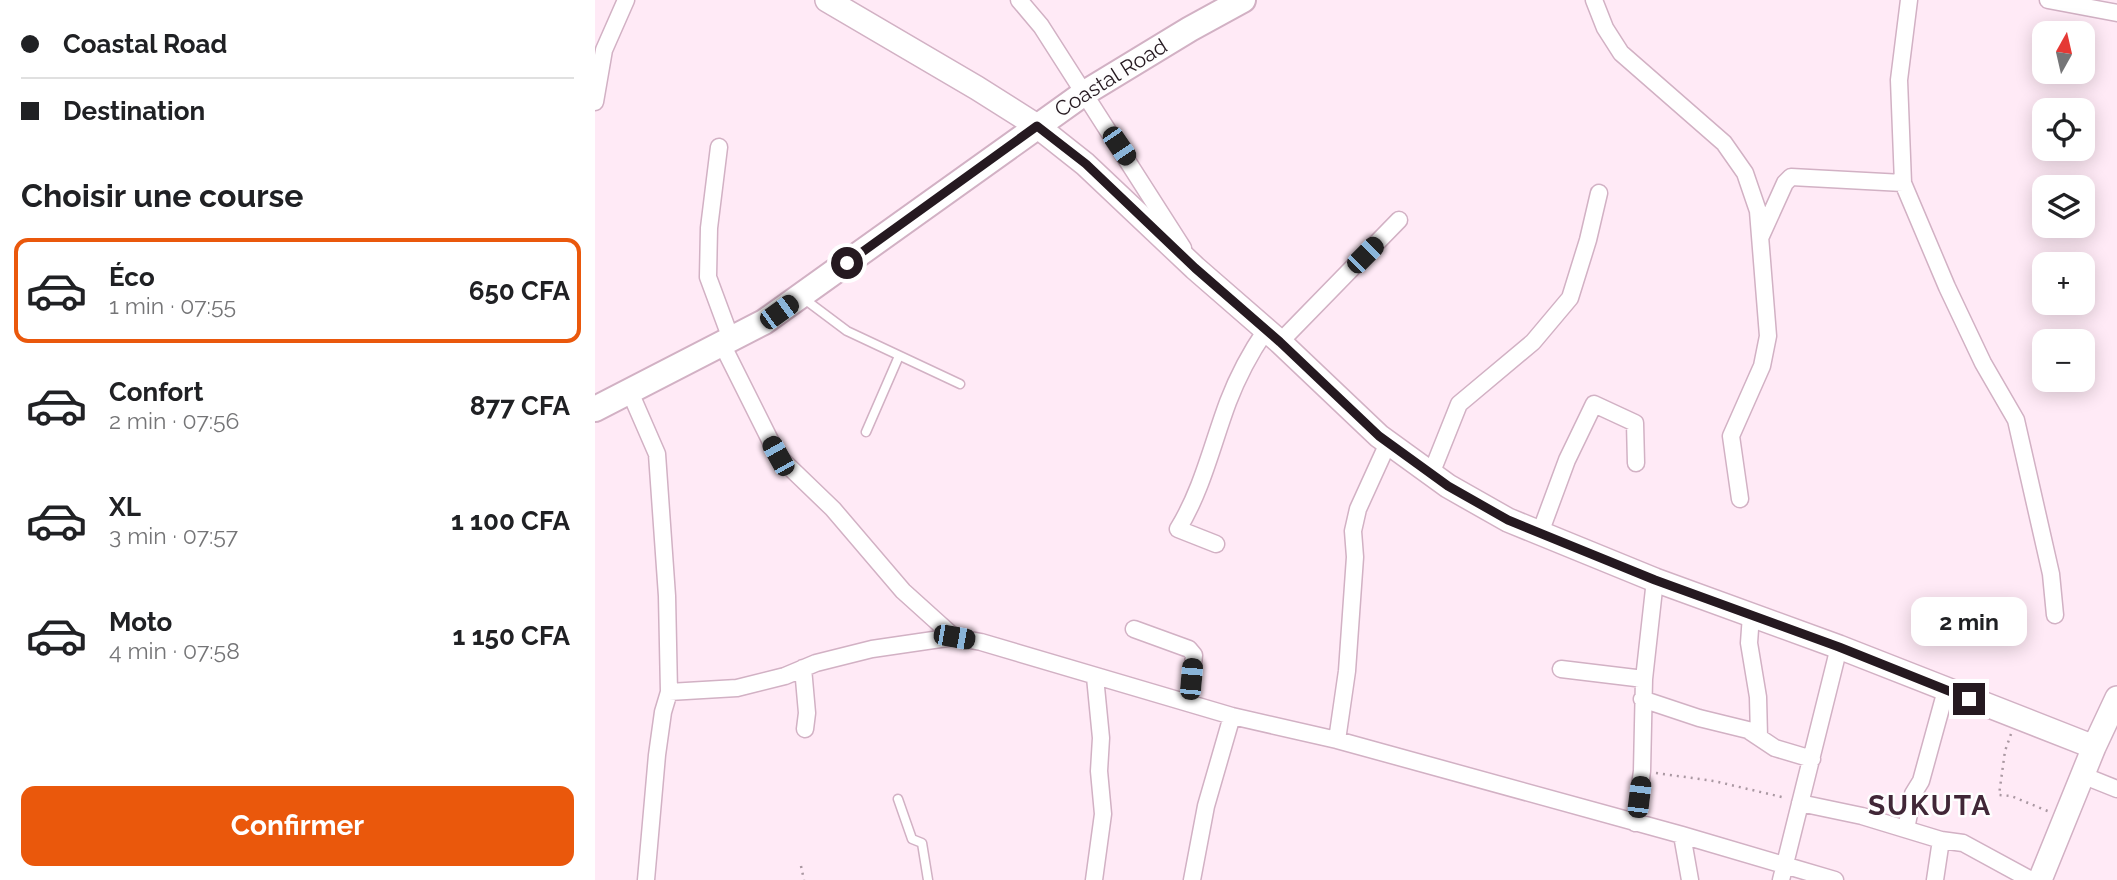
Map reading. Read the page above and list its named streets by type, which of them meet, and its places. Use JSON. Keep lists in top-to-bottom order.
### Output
{
  "streets": {
    "main road": ["Coastal Road"]
  },
  "districts": ["SUKUTA"],
  "north": "top",
  "page": {
    "banner": ["Coastal Road", "Destination"],
    "map_buttons": ["+", "−"],
    "heading": "Choisir une course",
    "list": [
      {
        "name": "Éco",
        "note": "1 min · 07:55",
        "value": "650 CFA"
      },
      {
        "name": "Confort",
        "note": "2 min · 07:56",
        "value": "877 CFA"
      },
      {
        "name": "XL",
        "note": "3 min · 07:57",
        "value": "1 100 CFA"
      },
      {
        "name": "Moto",
        "note": "4 min · 07:58",
        "value": "1 150 CFA"
      }
    ],
    "bubble": "2 min",
    "buttons": "Confirmer"
  }
}
